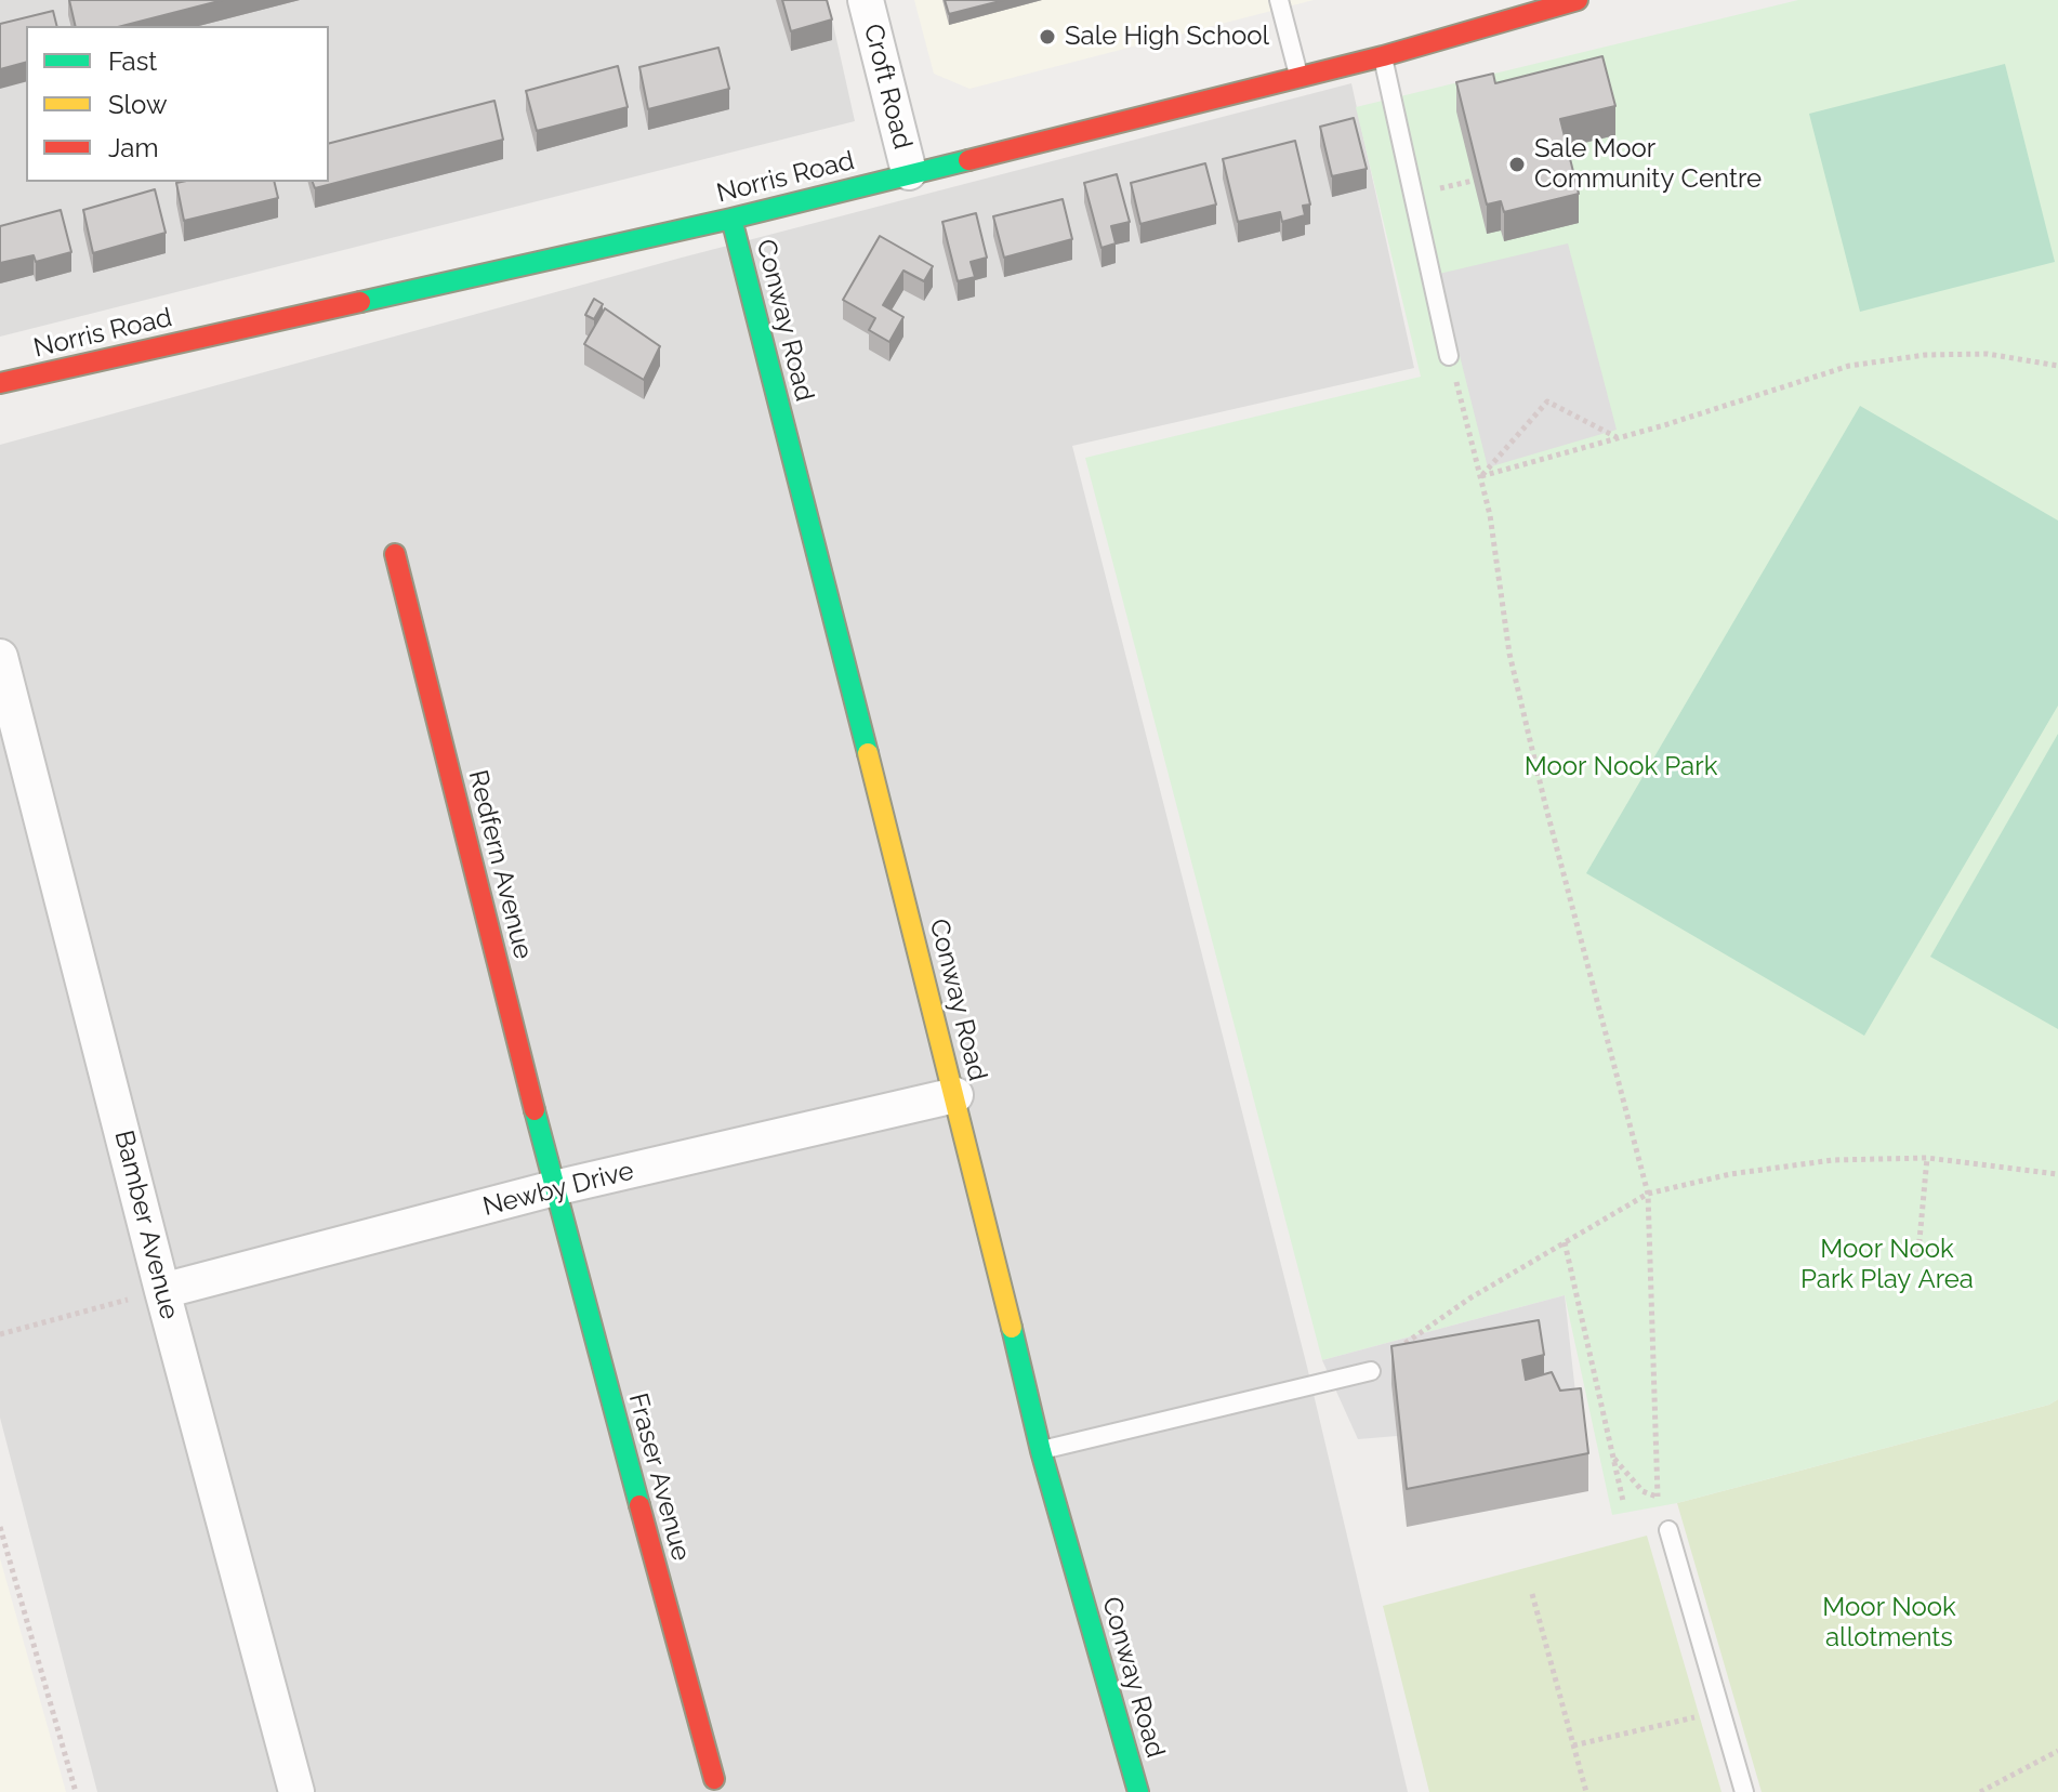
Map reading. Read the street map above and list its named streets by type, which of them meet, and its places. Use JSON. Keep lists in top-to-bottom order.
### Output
{
  "streets": {
    "street": [
      "Croft Road",
      "Norris Road",
      "Conway Road",
      "Redfern Avenue",
      "Newby Drive",
      "Bamber Avenue",
      "Fraser Avenue"
    ]
  },
  "crossings": [
    ["Croft Road", "Norris Road"],
    ["Norris Road", "Conway Road"],
    ["Conway Road", "Newby Drive"],
    ["Redfern Avenue", "Newby Drive"],
    ["Redfern Avenue", "Fraser Avenue"],
    ["Newby Drive", "Bamber Avenue"],
    ["Newby Drive", "Fraser Avenue"]
  ],
  "parks": ["Moor Nook Park", "Moor Nook Park Play Area", "Moor Nook allotments"],
  "places": ["Sale High School", "Sale Moor Community Centre"],
  "legend": ["Fast", "Slow", "Jam"]
}
